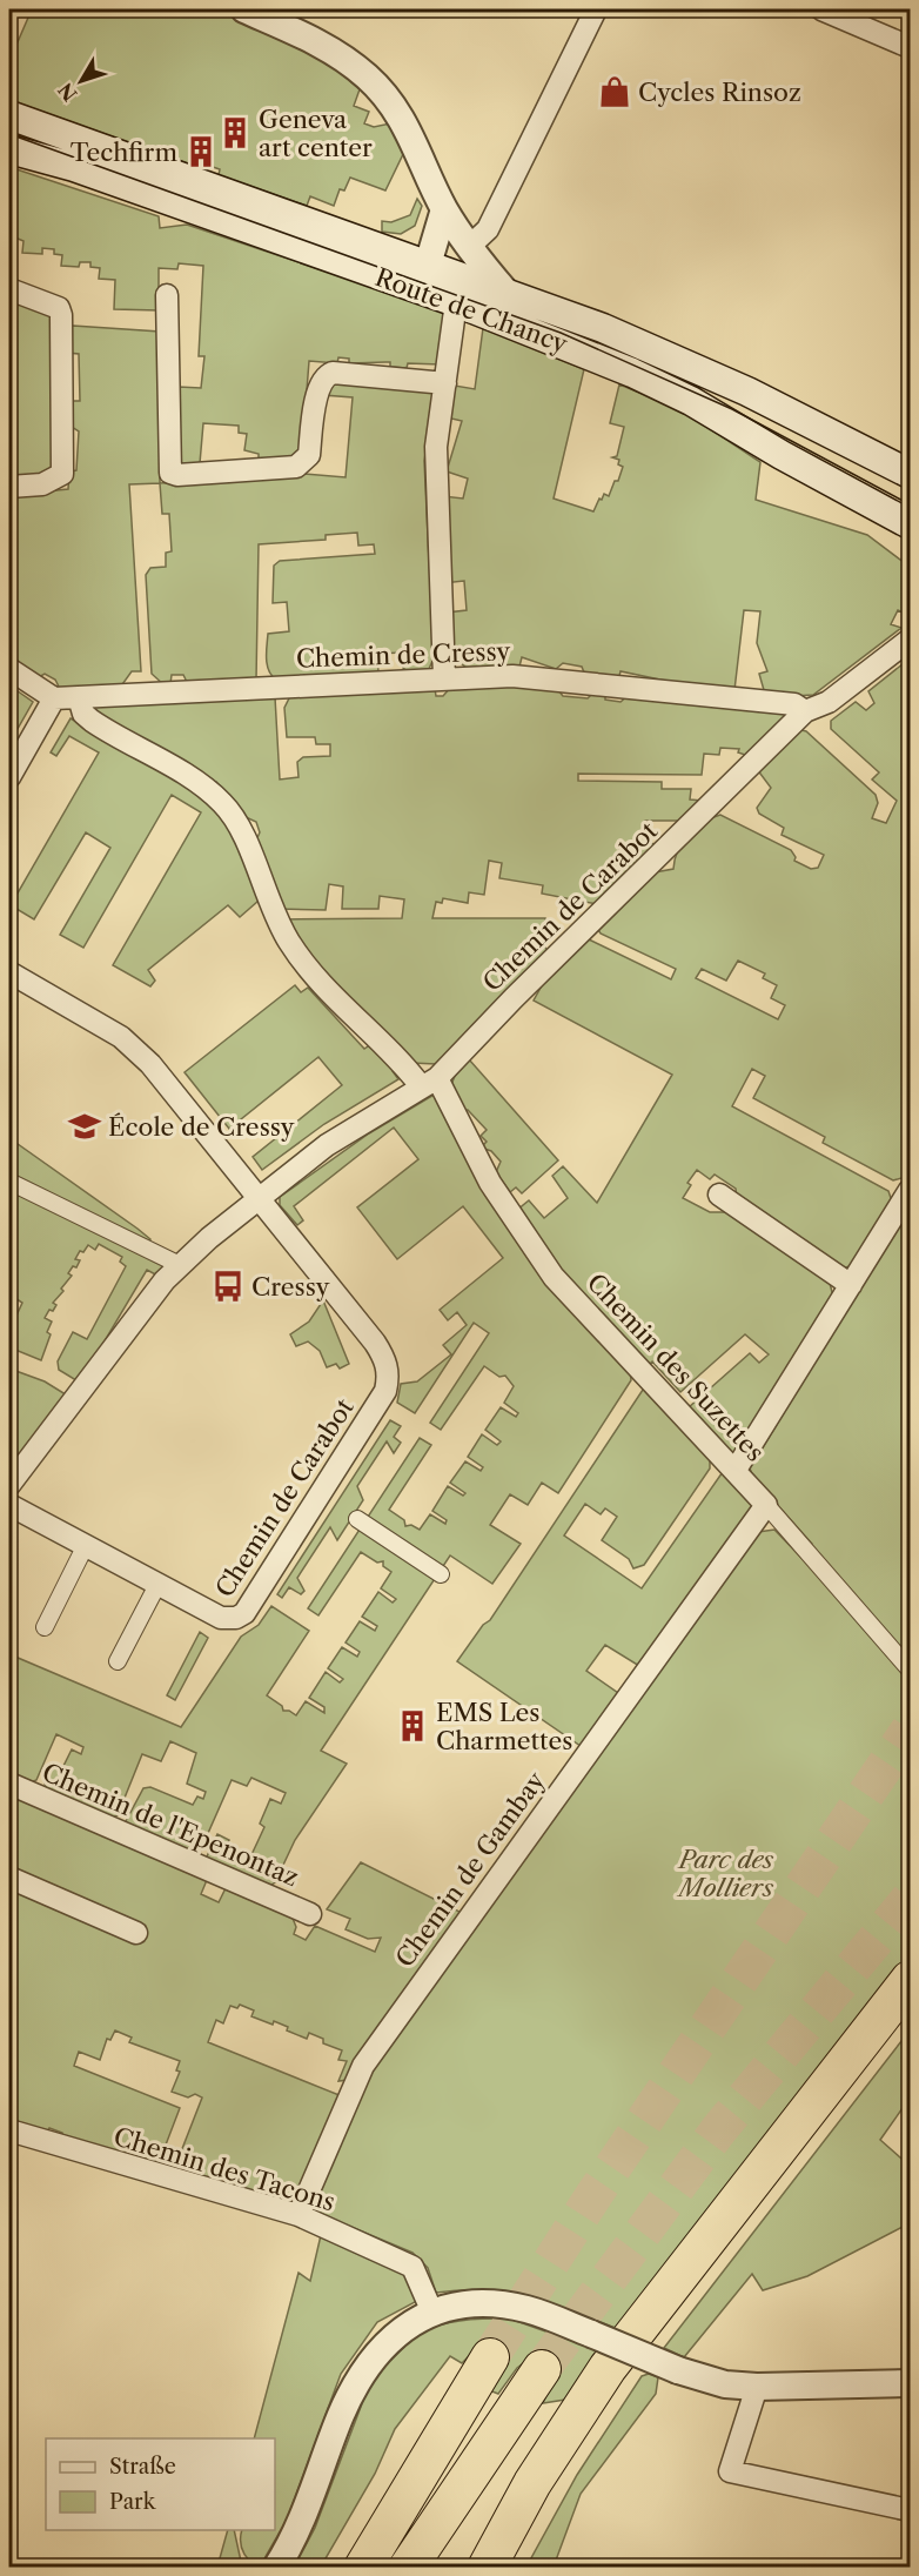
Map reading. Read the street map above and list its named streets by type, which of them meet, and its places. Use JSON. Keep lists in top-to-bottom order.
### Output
{
  "streets": {
    "main road": ["Route de Chancy"],
    "street": [
      "Chemin de Cressy",
      "Chemin de Carabot",
      "Chemin des Suzettes",
      "Chemin de l'Epenontaz",
      "Chemin de Gambay",
      "Chemin des Tacons"
    ]
  },
  "crossings": [
    ["Chemin de Cressy", "Chemin de Carabot"],
    ["Chemin de Cressy", "Chemin des Suzettes"],
    ["Chemin de Carabot", "Chemin des Suzettes"],
    ["Chemin des Suzettes", "Chemin de Gambay"],
    ["Chemin de Gambay", "Chemin des Tacons"]
  ],
  "parks": ["Parc des Molliers"],
  "places": {
    "shop": ["Cycles Rinsoz"],
    "building": ["Geneva art center", "Techfirm", "EMS Les Charmettes"],
    "school or university": ["École de Cressy"],
    "bus stop": ["Cressy"]
  },
  "legend": ["Straße", "Park"],
  "north": "bottom left"
}
